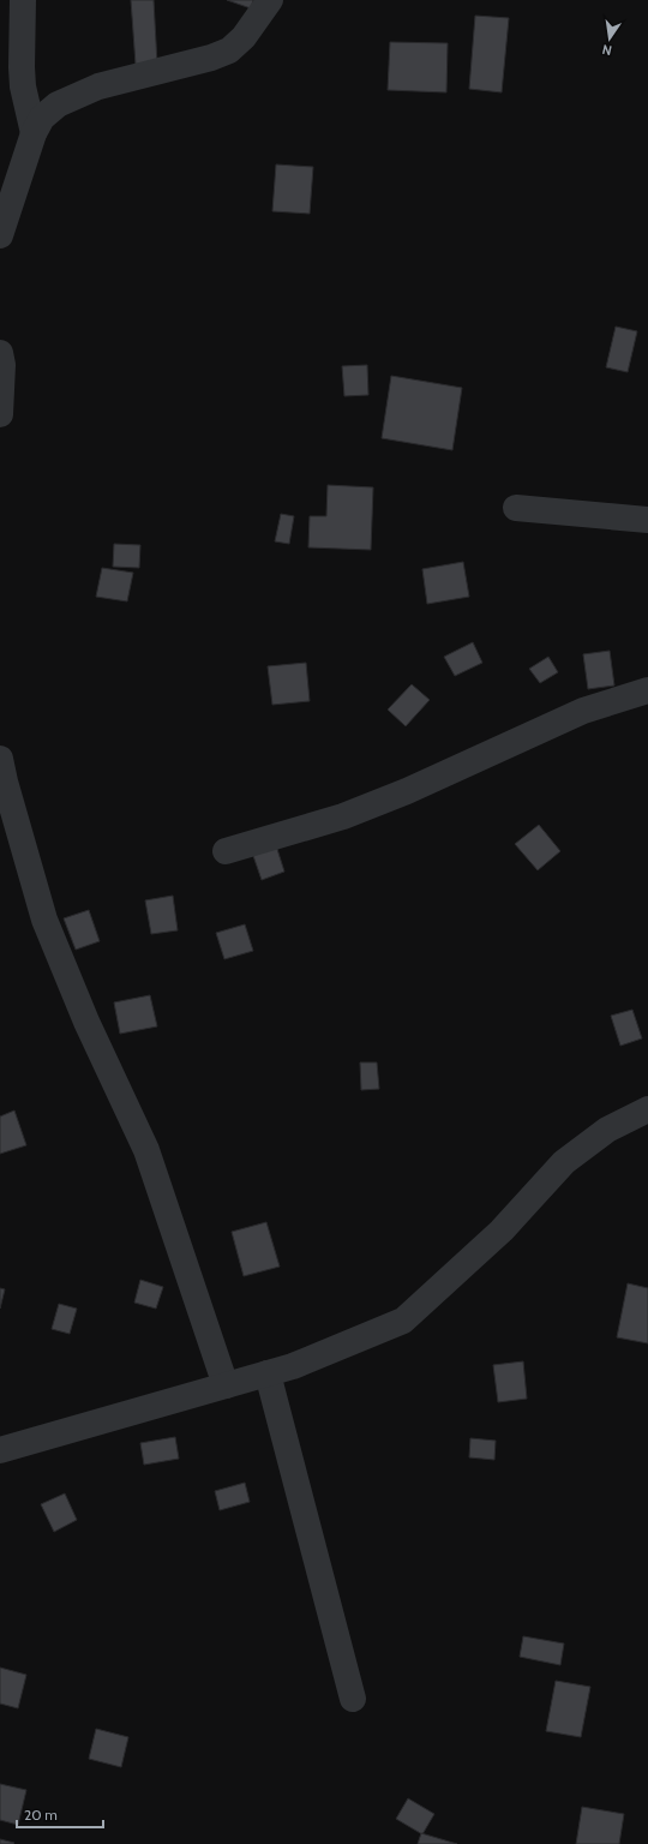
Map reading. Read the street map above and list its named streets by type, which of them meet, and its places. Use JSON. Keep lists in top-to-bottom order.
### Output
{
  "scale_bar": "20 m",
  "north": "bottom"
}
